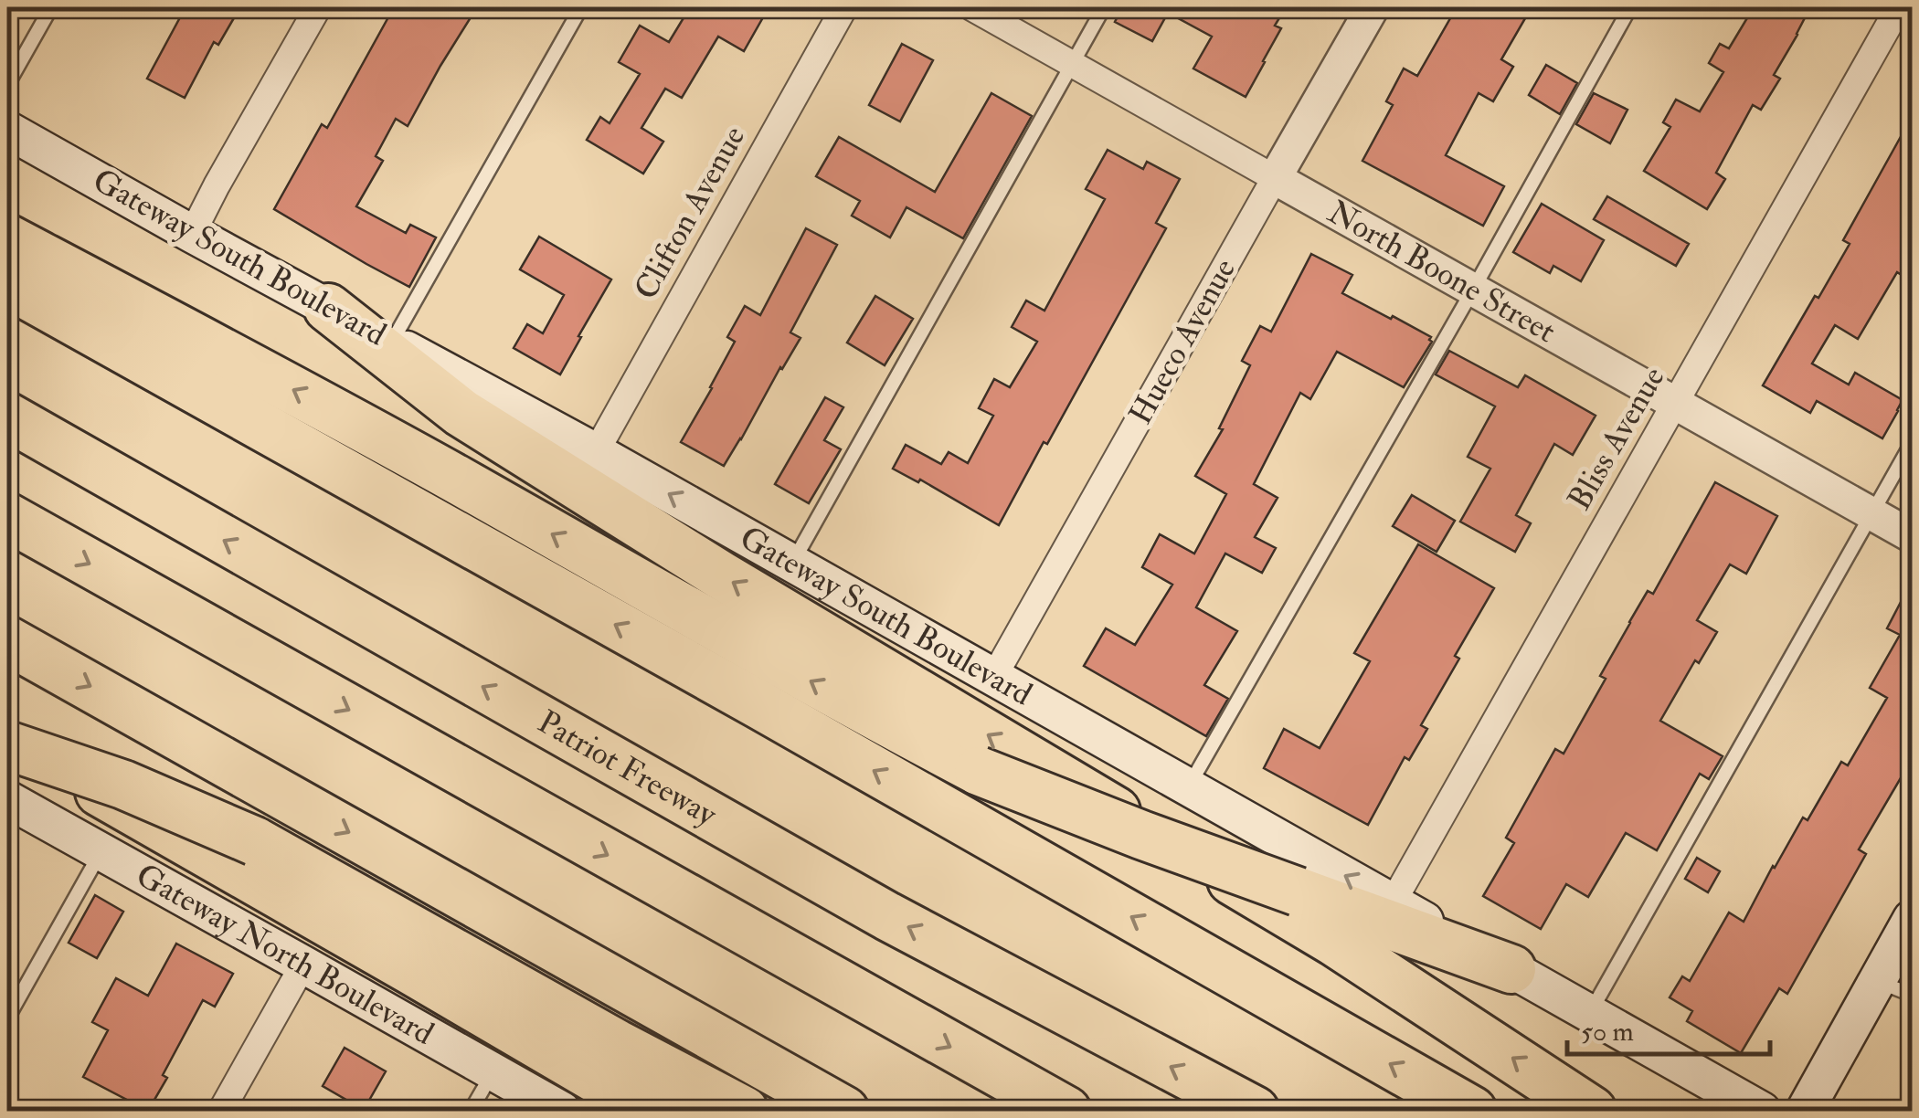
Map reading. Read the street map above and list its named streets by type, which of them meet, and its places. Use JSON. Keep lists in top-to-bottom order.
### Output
{
  "streets": {
    "highway": ["Patriot Freeway"],
    "main road": ["Gateway South Boulevard", "Gateway North Boulevard"],
    "street": [
      "Clifton Avenue",
      "North Boone Street",
      "Hueco Avenue",
      "Bliss Avenue"
    ]
  },
  "crossings": [
    ["Clifton Avenue", "Gateway South Boulevard"],
    ["Gateway South Boulevard", "Hueco Avenue"],
    ["Gateway South Boulevard", "Bliss Avenue"],
    ["North Boone Street", "Hueco Avenue"],
    ["North Boone Street", "Bliss Avenue"]
  ],
  "scale_bar": "50 m"
}
